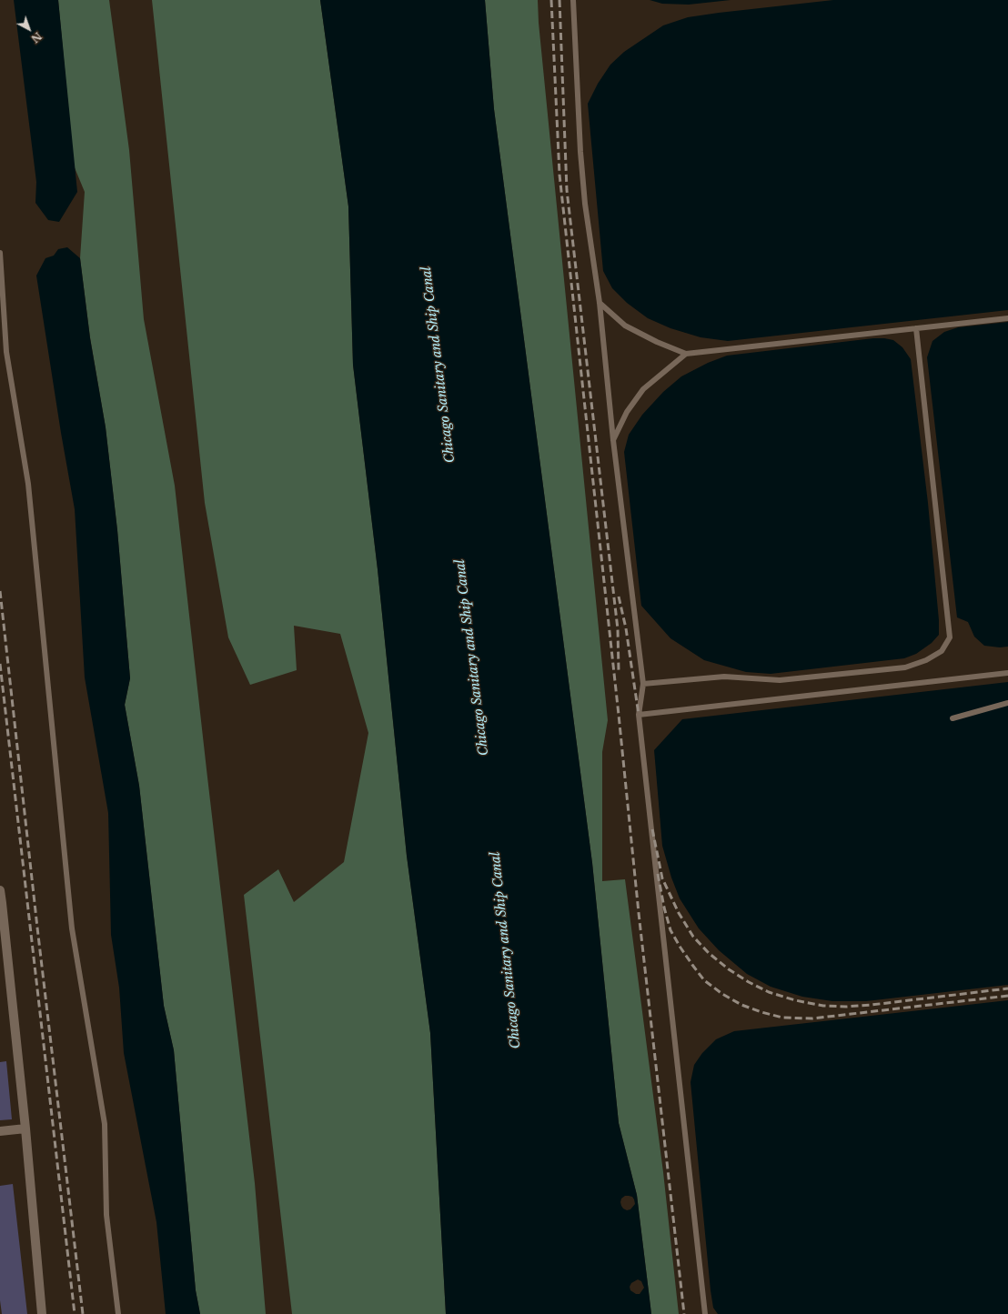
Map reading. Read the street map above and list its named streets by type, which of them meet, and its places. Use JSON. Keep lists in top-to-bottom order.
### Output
{
  "water": ["Chicago Sanitary and Ship Canal"],
  "north": "bottom right"
}
